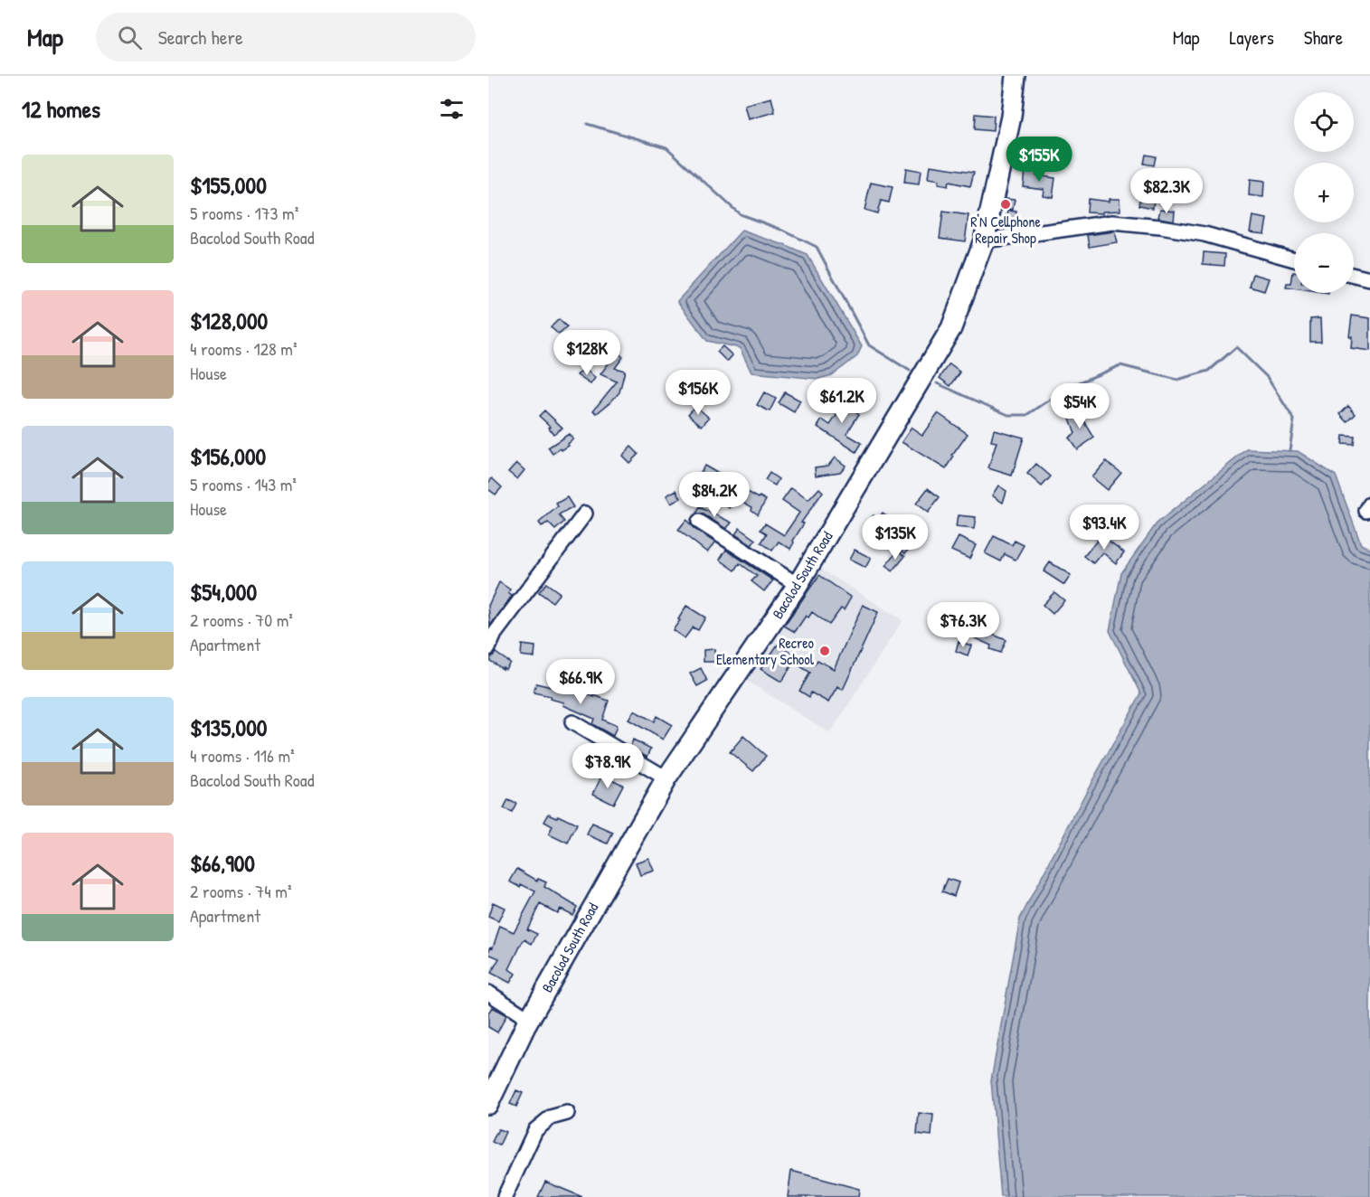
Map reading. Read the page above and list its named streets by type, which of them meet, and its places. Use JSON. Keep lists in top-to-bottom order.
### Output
{
  "streets": {
    "highway": ["Bacolod South Road"]
  },
  "places": ["R'N Cellphone Repair Shop", "Recreo Elementary School"],
  "page": {
    "header": "Map",
    "search": "Search here",
    "nav": ["Map", "Layers", "Share"],
    "heading": "12 homes",
    "map_buttons": ["+", "−"],
    "price": [
      "$155K",
      "$82.3K",
      "$128K",
      "$156K",
      "$61.2K",
      "$54K",
      "$84.2K",
      "$93.4K",
      "$135K",
      "$76.3K",
      "$66.9K",
      "$78.9K"
    ],
    "list": [
      {
        "name": "$155,000",
        "note": "5 rooms · 173 m² · Bacolod South Road"
      },
      {
        "name": "$128,000",
        "note": "4 rooms · 128 m² · House"
      },
      {
        "name": "$156,000",
        "note": "5 rooms · 143 m² · House"
      },
      {
        "name": "$54,000",
        "note": "2 rooms · 70 m² · Apartment"
      },
      {
        "name": "$135,000",
        "note": "4 rooms · 116 m² · Bacolod South Road"
      },
      {
        "name": "$66,900",
        "note": "2 rooms · 74 m² · Apartment"
      }
    ]
  }
}
